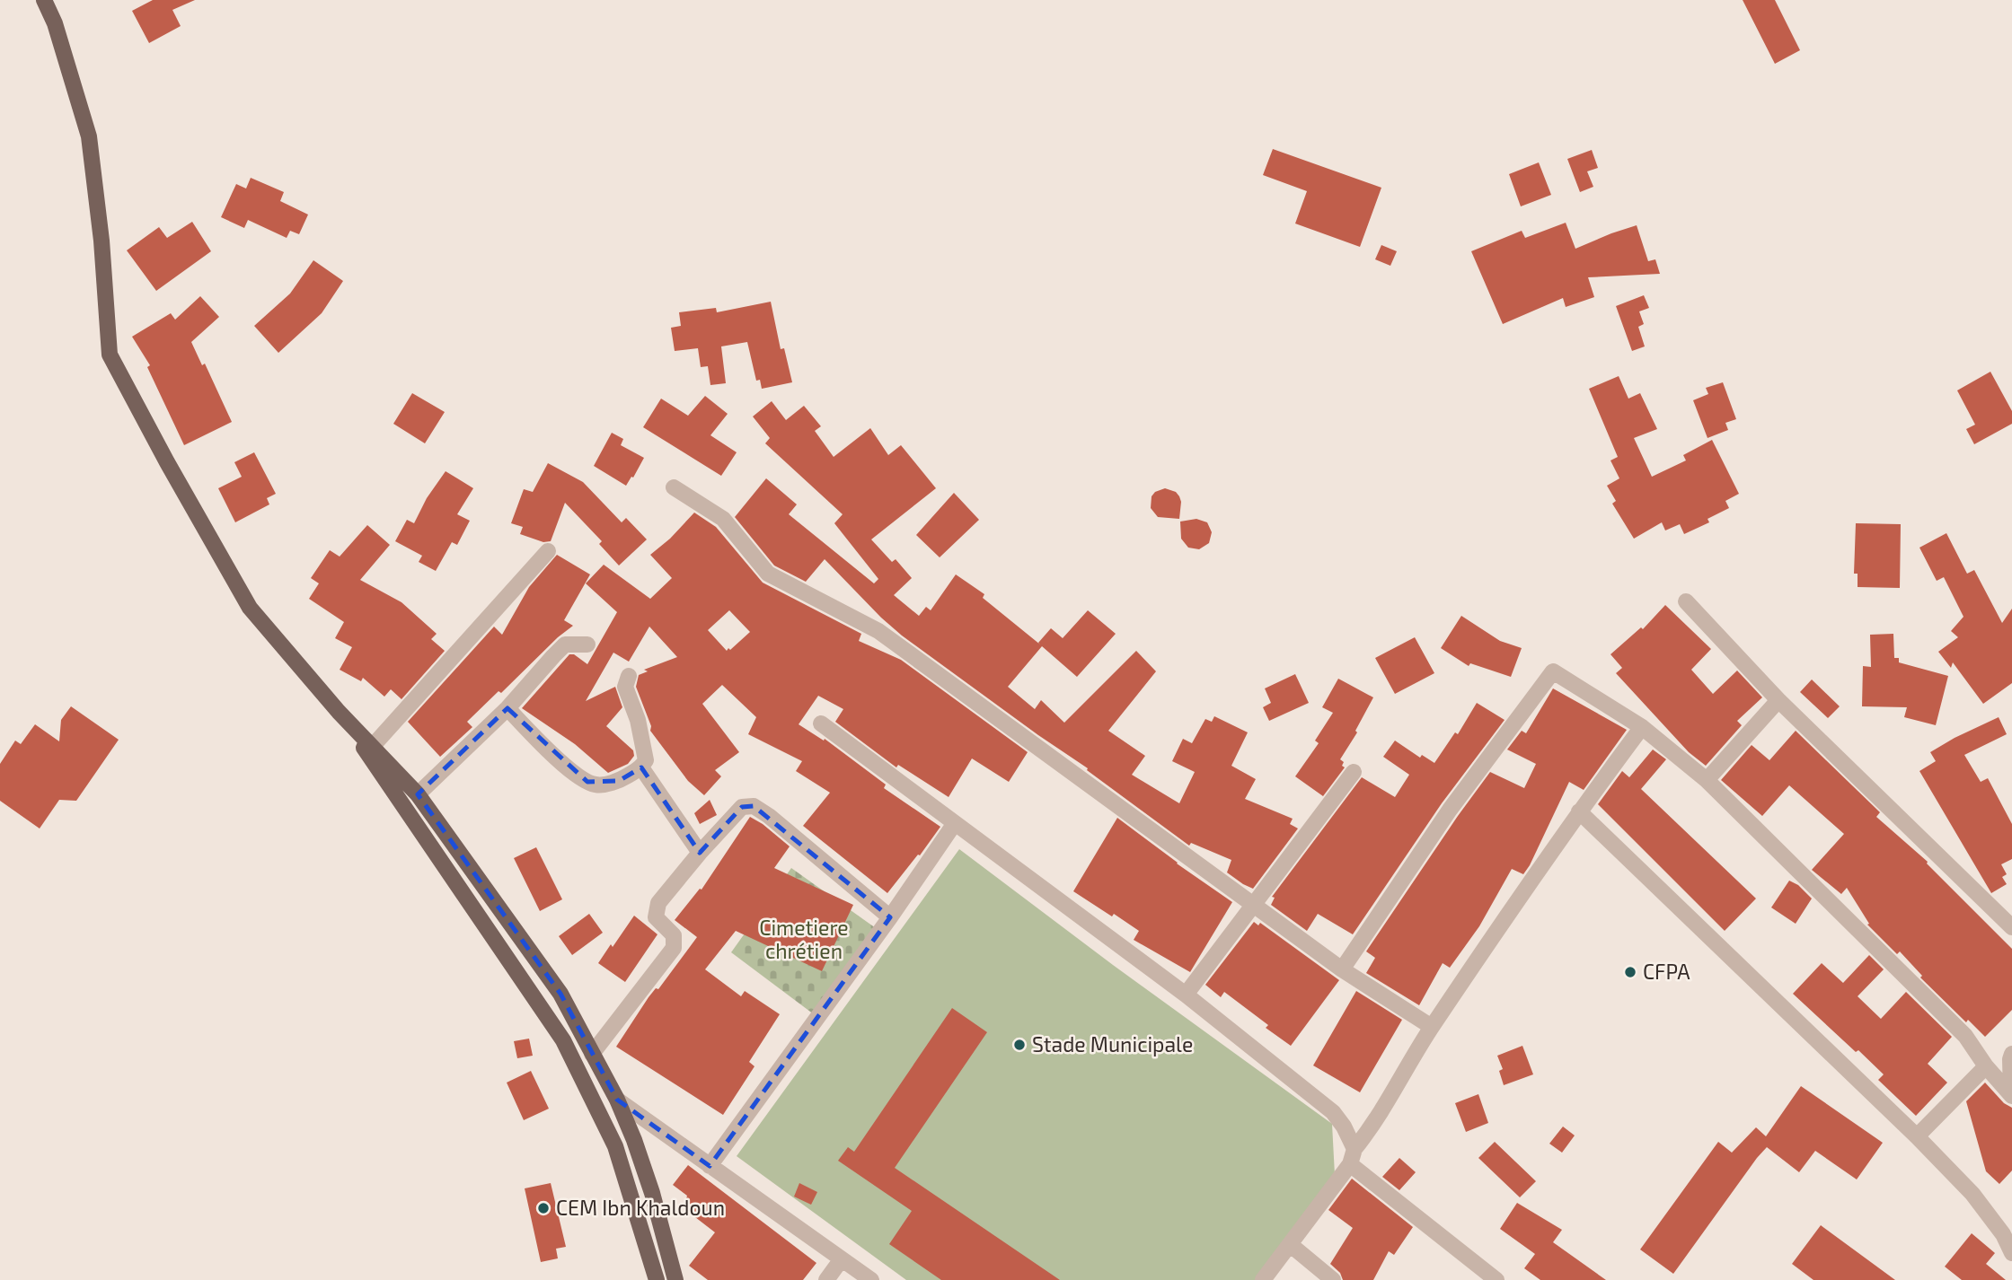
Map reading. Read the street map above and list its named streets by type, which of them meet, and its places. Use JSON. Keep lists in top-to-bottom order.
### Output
{
  "parks": ["Cimetiere chrétien"],
  "places": ["CFPA", "Stade Municipale", "CEM Ibn Khaldoun"]
}
